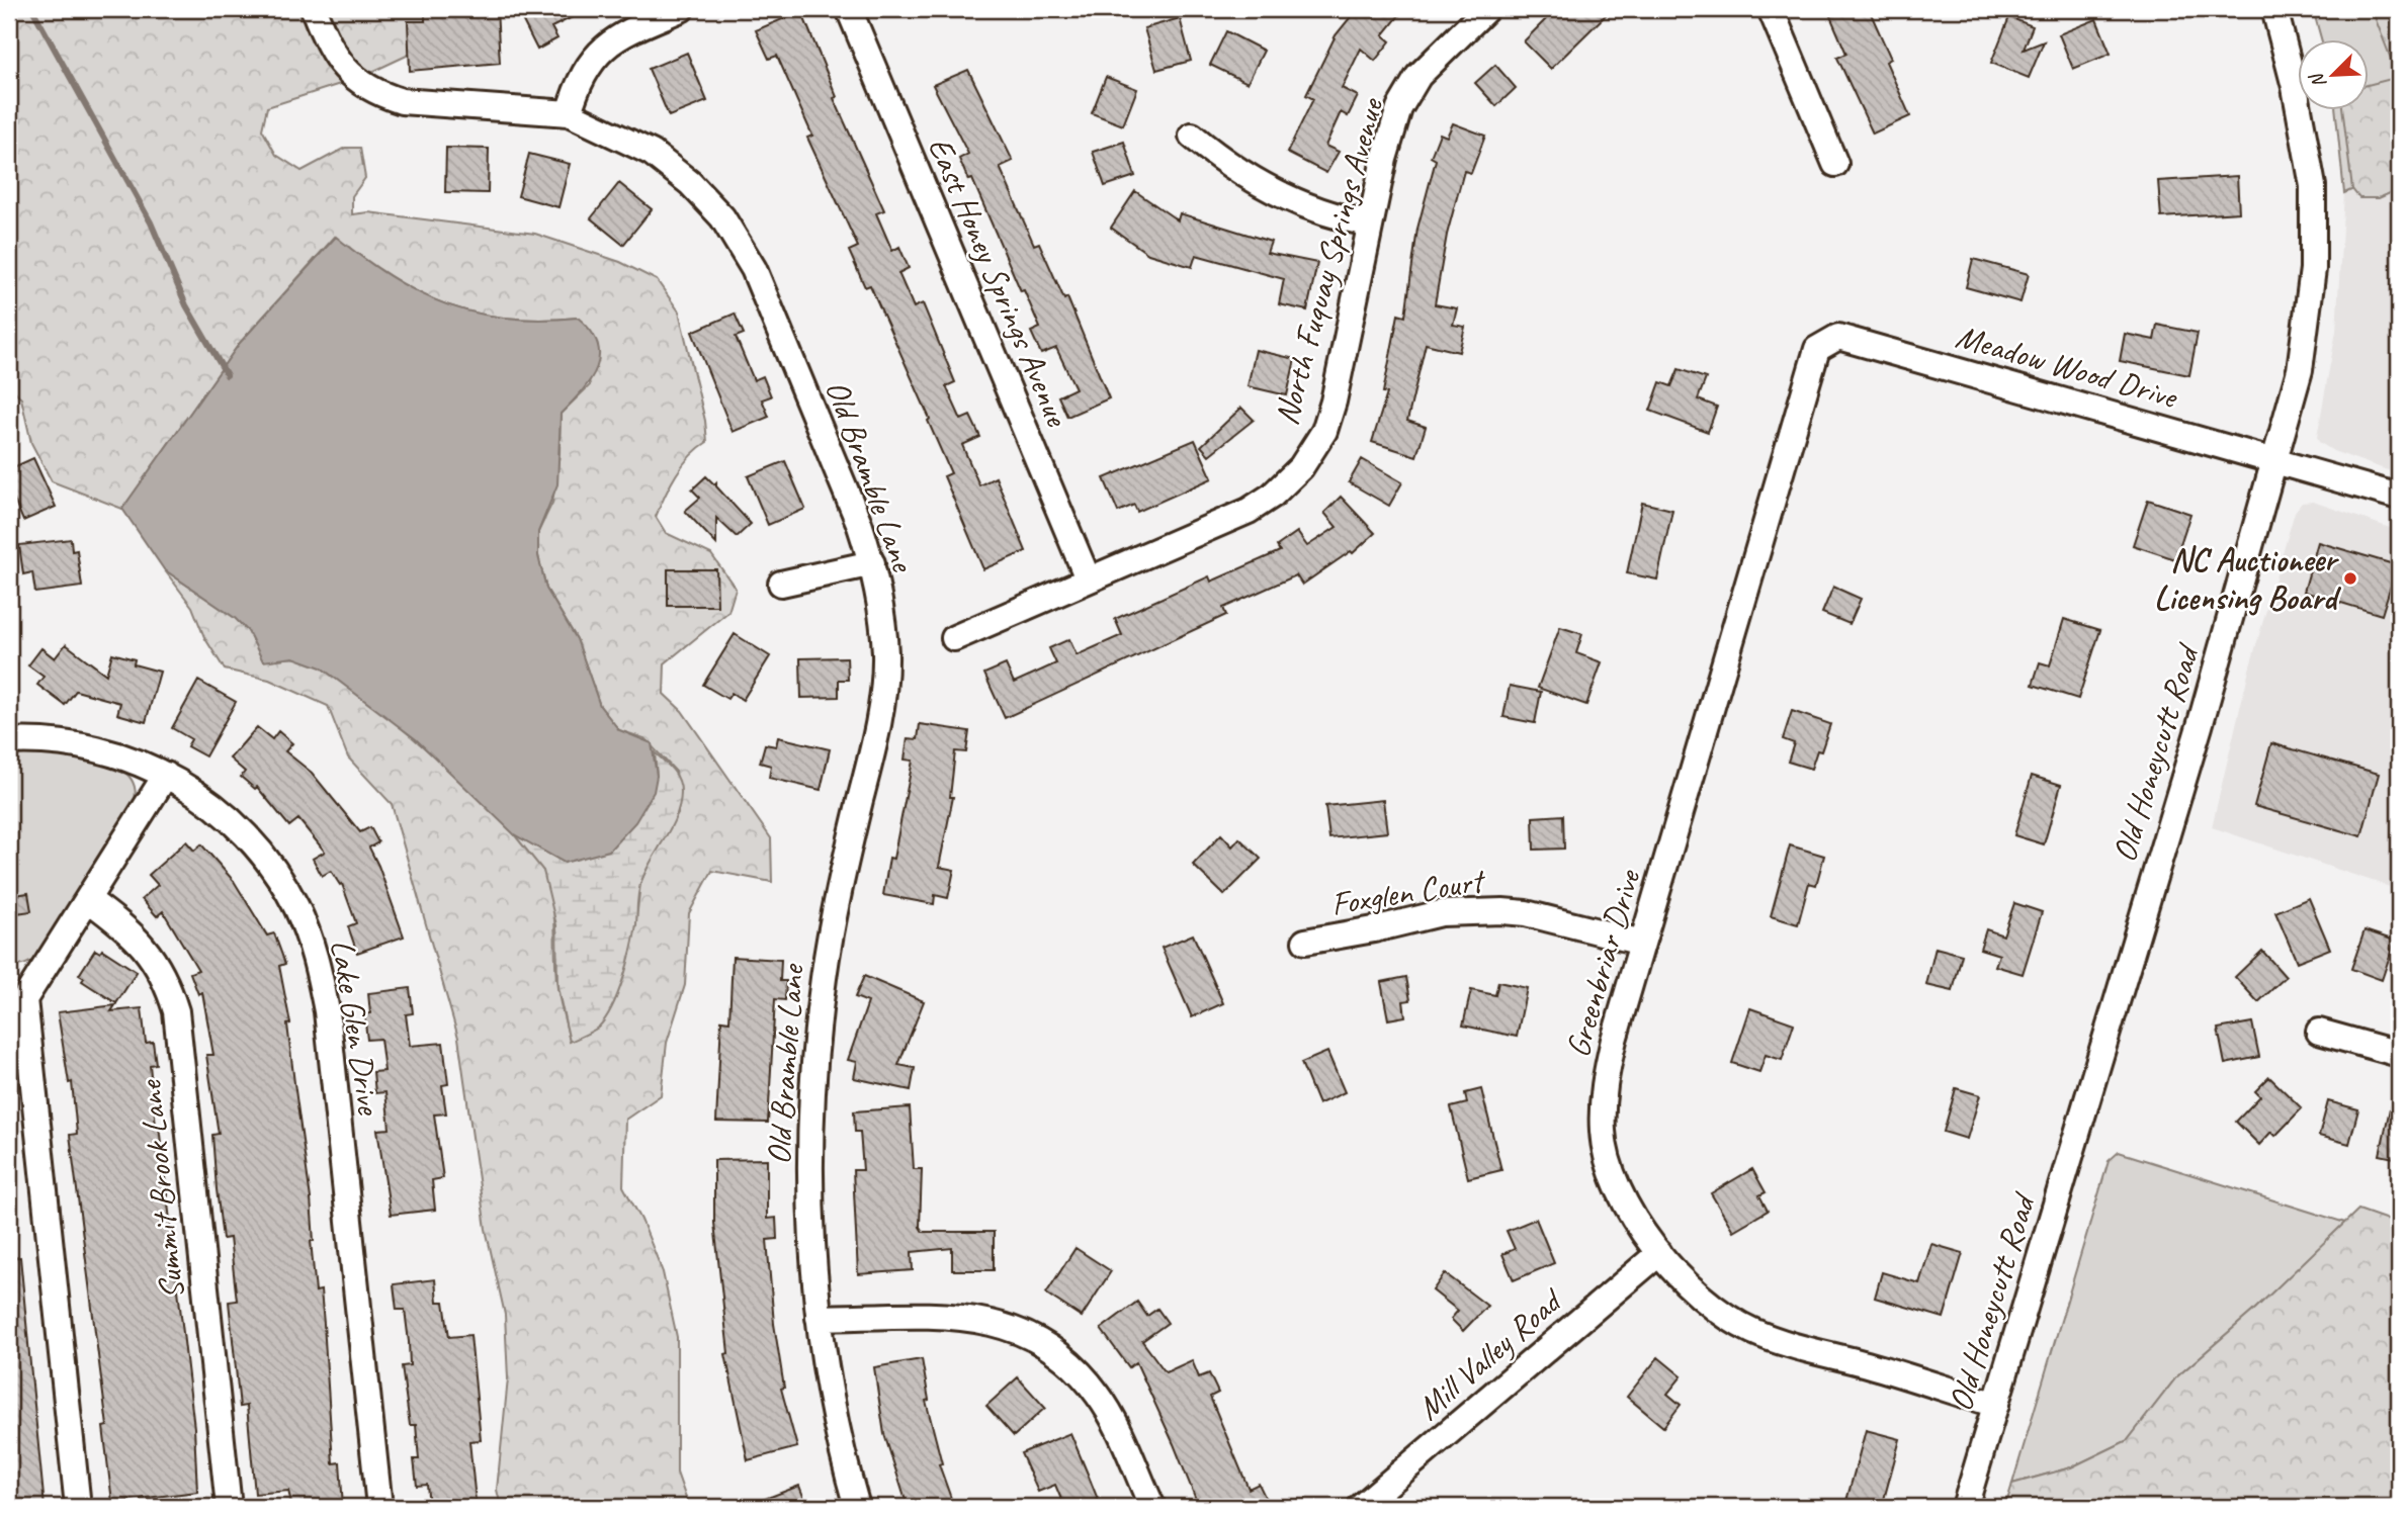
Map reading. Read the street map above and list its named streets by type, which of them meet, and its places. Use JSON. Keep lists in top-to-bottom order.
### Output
{
  "streets": {
    "street": [
      "North Fuquay Springs Avenue",
      "East Honey Springs Avenue",
      "Meadow Wood Drive",
      "Old Bramble Lane",
      "Old Honeycutt Road",
      "Foxglen Court",
      "Greenbriar Drive",
      "Lake Glen Drive",
      "Summit Brook Lane",
      "Mill Valley Road"
    ]
  },
  "crossings": [
    ["North Fuquay Springs Avenue", "East Honey Springs Avenue"],
    ["Meadow Wood Drive", "Old Honeycutt Road"],
    ["Meadow Wood Drive", "Greenbriar Drive"],
    ["Old Honeycutt Road", "Greenbriar Drive"],
    ["Foxglen Court", "Greenbriar Drive"],
    ["Greenbriar Drive", "Mill Valley Road"]
  ],
  "places": ["NC Auctioneer Licensing Board"],
  "north": "bottom left"
}
